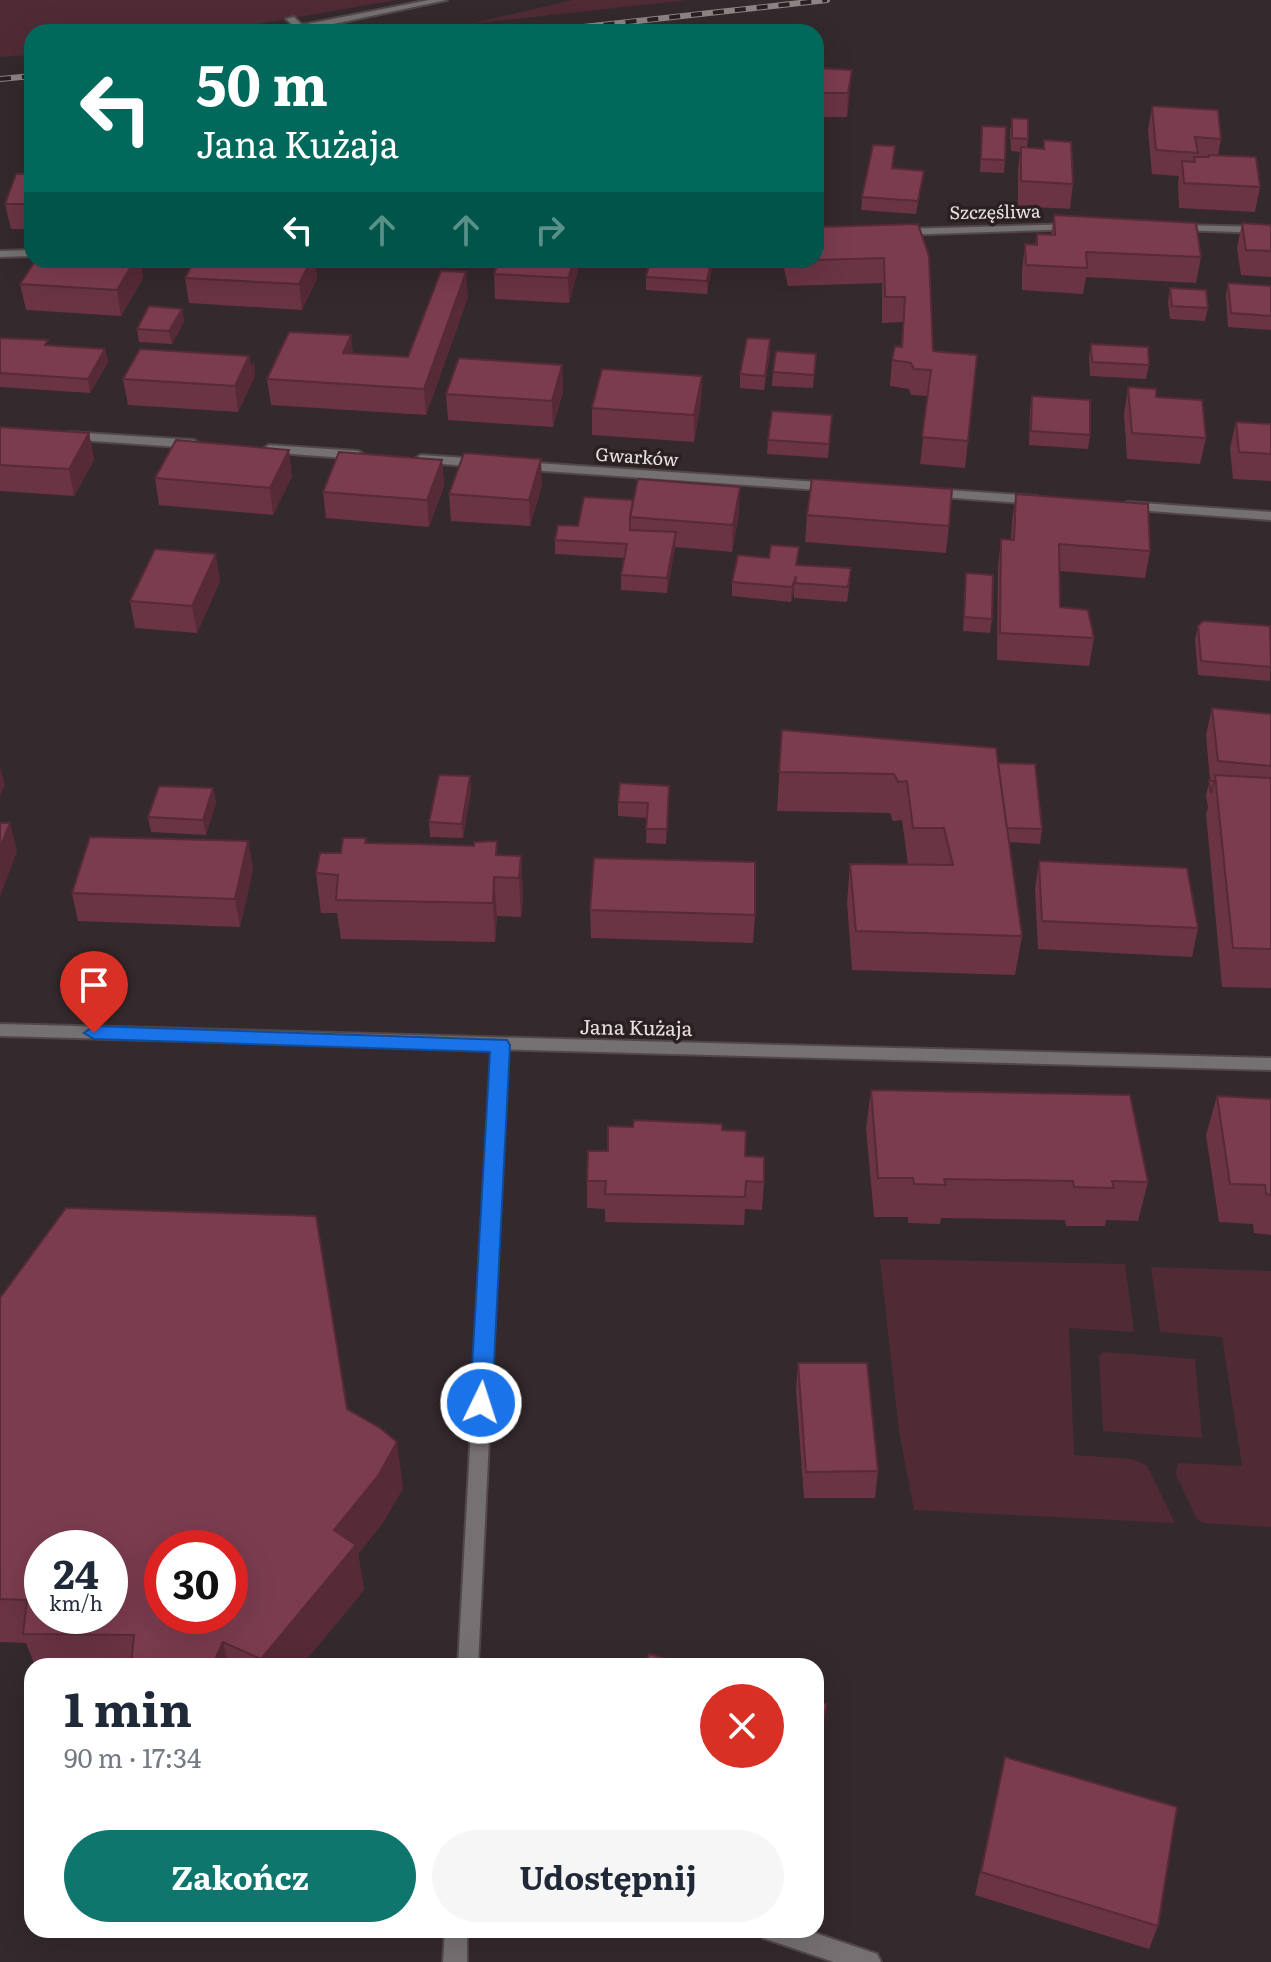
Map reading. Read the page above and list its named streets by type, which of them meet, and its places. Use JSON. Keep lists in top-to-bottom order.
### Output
{
  "streets": {
    "street": ["Szczęśliwa", "Gwarków", "Jana Kużaja"]
  },
  "page": {
    "turn": ["50 m", "Jana Kużaja"],
    "speed": "24 km/h",
    "limit": "30",
    "heading": ["1 min", "90 m · 17:34"],
    "buttons": ["Zakończ", "Udostępnij"]
  }
}
